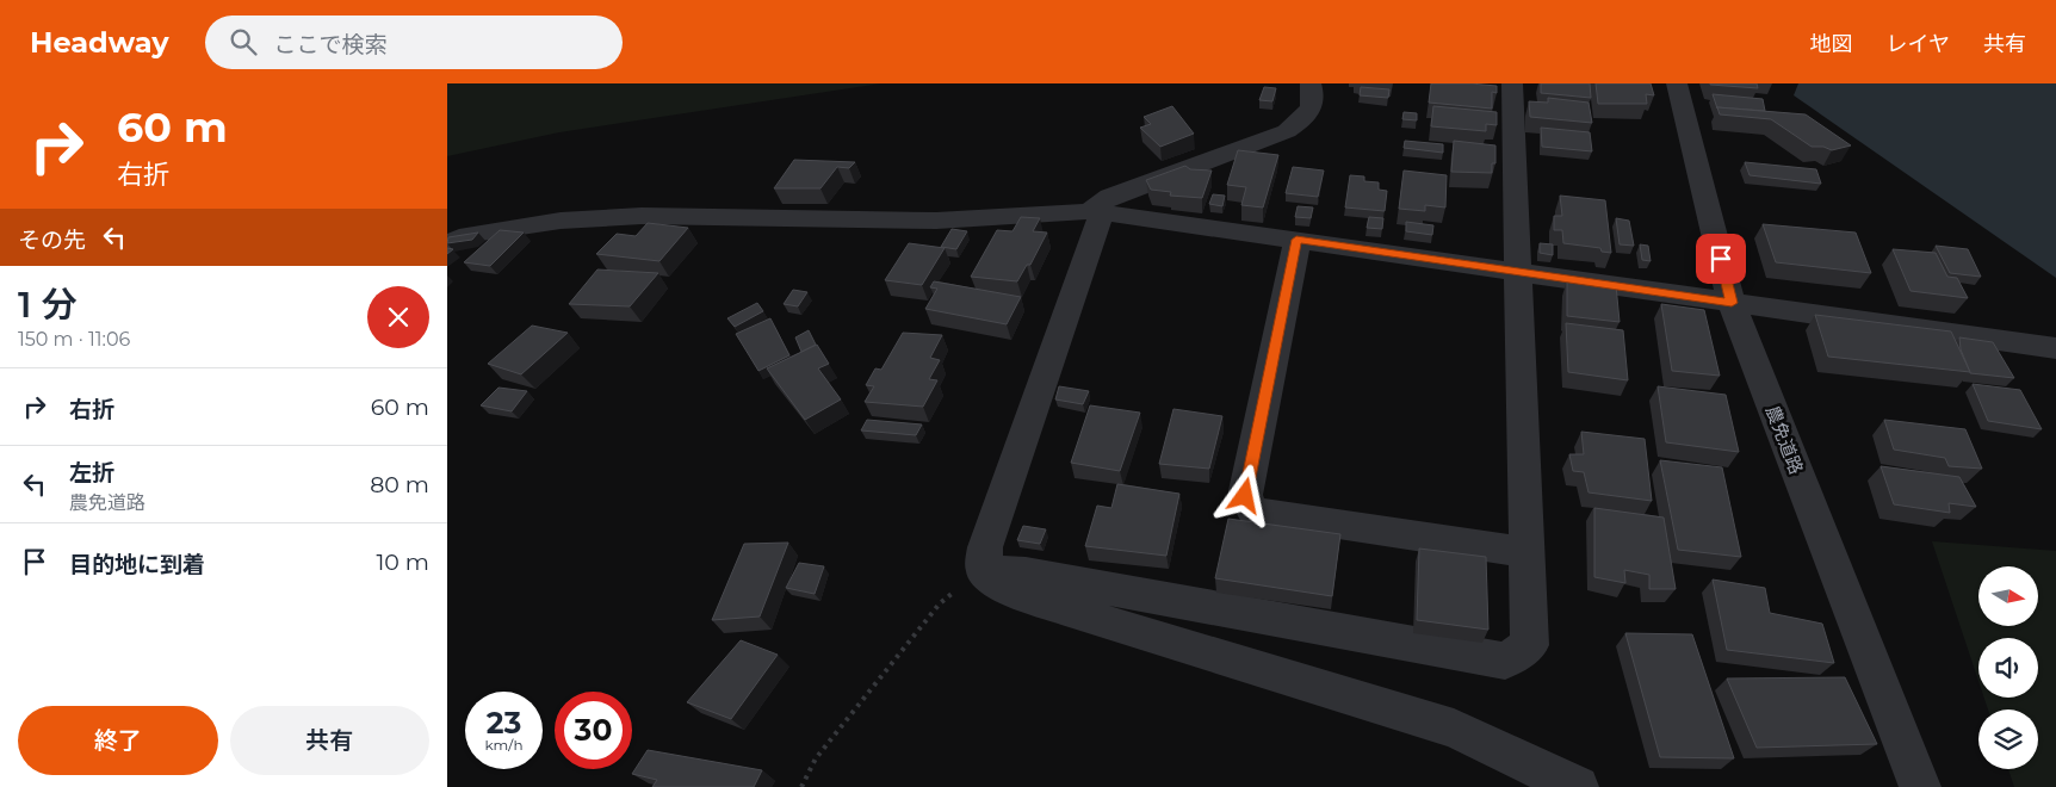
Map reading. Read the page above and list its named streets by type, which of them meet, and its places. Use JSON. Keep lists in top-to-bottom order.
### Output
{
  "streets": {
    "street": ["農免道路"]
  },
  "north": "right",
  "page": {
    "header": "Headway",
    "search": "ここで検索",
    "nav": ["地図", "レイヤ", "共有"],
    "turn": ["60 m", "右折"],
    "then": "その先",
    "heading": ["1 分", "150 m · 11:06"],
    "list": [
      {
        "name": "右折",
        "value": "60 m"
      },
      {
        "name": "左折",
        "note": "農免道路",
        "value": "80 m"
      },
      {
        "name": "目的地に到着",
        "value": "10 m"
      }
    ],
    "speed": "23 km/h",
    "limit": "30",
    "buttons": ["終了", "共有"]
  }
}
